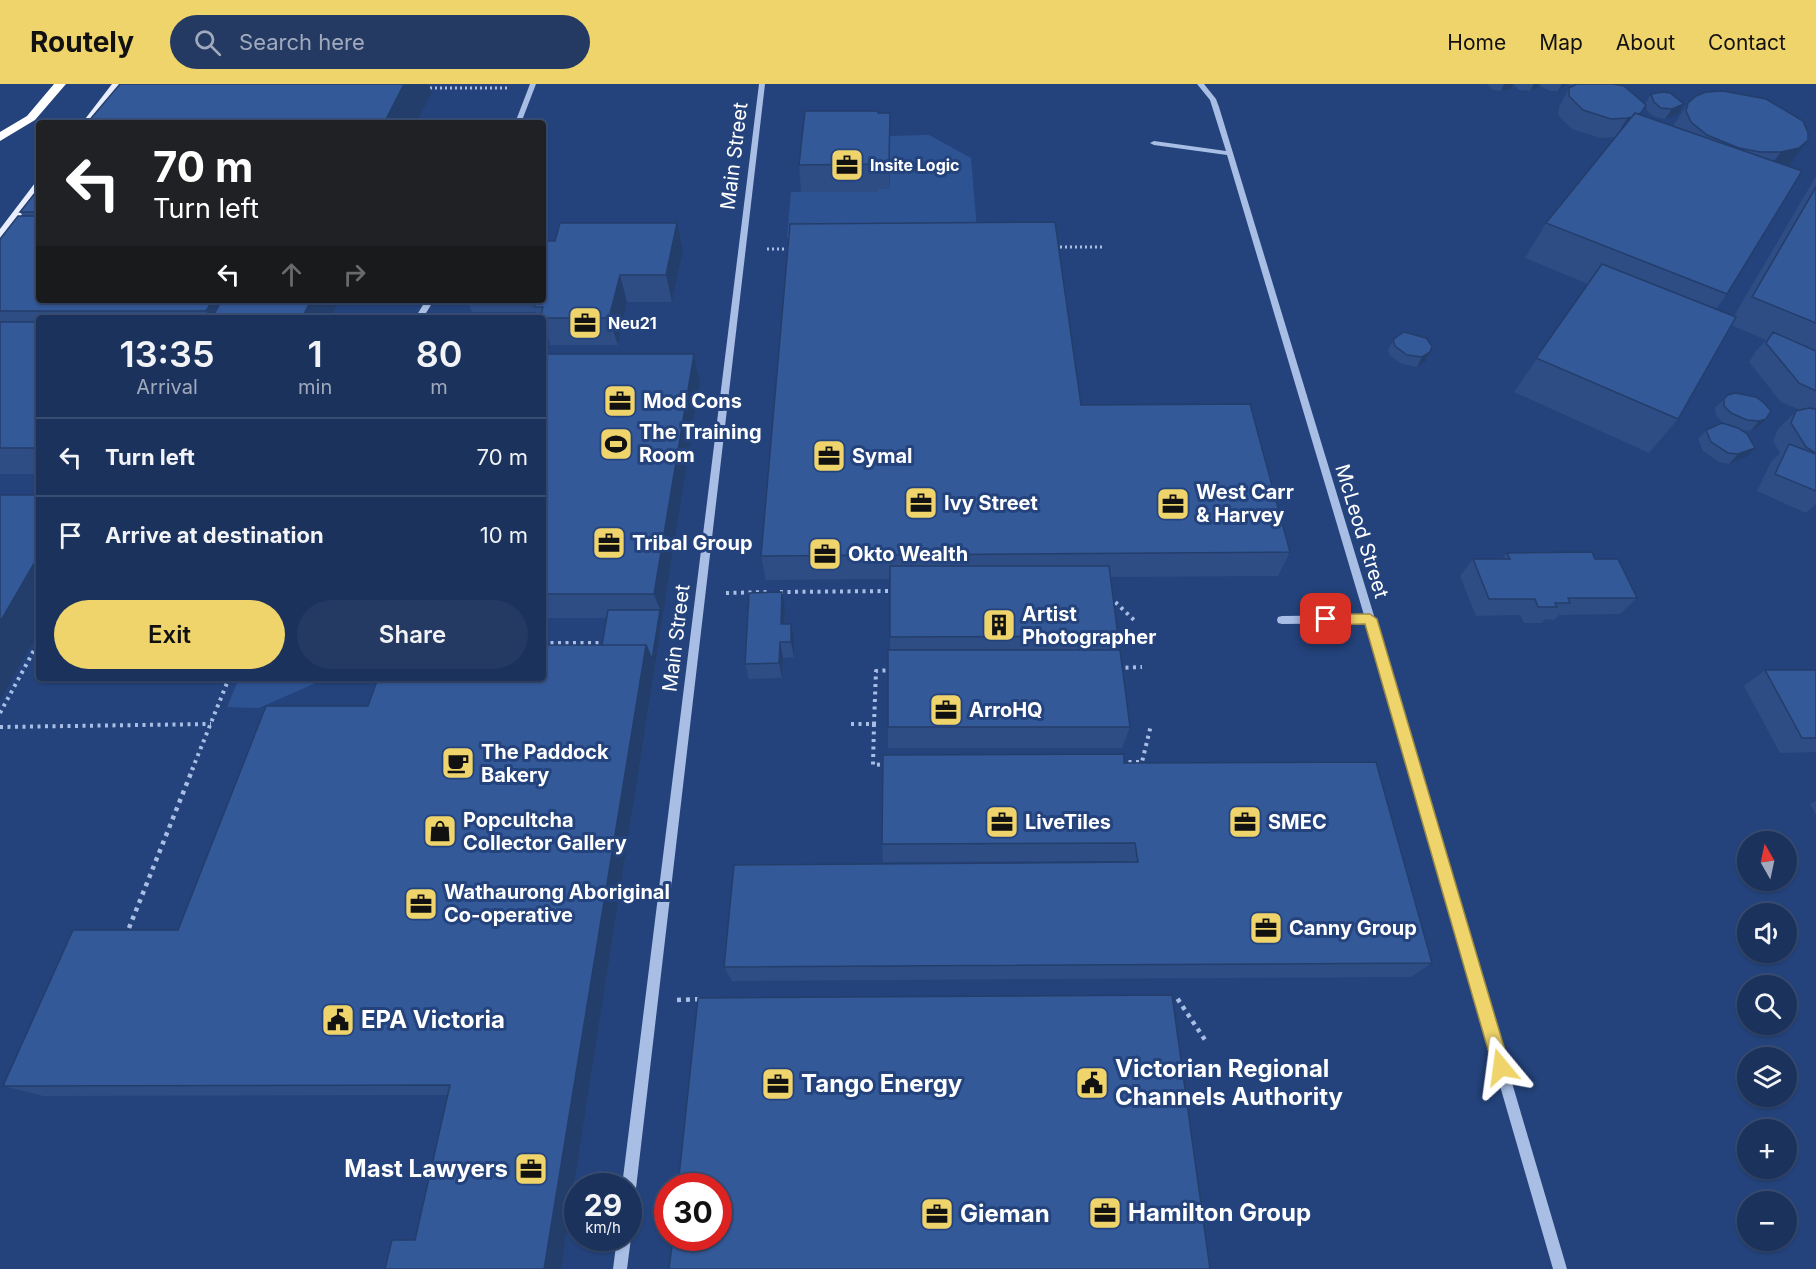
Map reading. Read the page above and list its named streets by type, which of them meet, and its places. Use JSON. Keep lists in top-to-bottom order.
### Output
{
  "streets": {
    "street": ["Main Street", "McLeod Street"]
  },
  "places": {
    "office": [
      "Insite Logic",
      "Neu21",
      "Mod Cons",
      "Symal",
      "Ivy Street",
      "West Carr & Harvey",
      "Tribal Group",
      "Okto Wealth",
      "ArroHQ",
      "LiveTiles",
      "SMEC",
      "Wathaurong Aboriginal Co-operative",
      "Canny Group",
      "Tango Energy",
      "Mast Lawyers",
      "Hamilton Group",
      "Gieman"
    ],
    "sports": ["The Training Room"],
    "building": ["Artist Photographer"],
    "cafe": ["The Paddock Bakery"],
    "shop": ["Popcultcha Collector Gallery"],
    "public building": ["EPA Victoria", "Victorian Regional Channels Authority"]
  },
  "north": "top",
  "page": {
    "header": "Routely",
    "search": "Search here",
    "nav": [
      "Home",
      "Map",
      "About",
      "Contact"
    ],
    "turn": ["70 m", "Turn left"],
    "eta": [
      "13:35",
      "Arrival",
      "1",
      "min",
      "80",
      "m"
    ],
    "list": [
      {
        "name": "Turn left",
        "value": "70 m"
      },
      {
        "name": "Arrive at destination",
        "value": "10 m"
      }
    ],
    "buttons": ["Exit", "Share"],
    "map_buttons": ["+", "−"],
    "speed": "29 km/h",
    "limit": "30"
  }
}
